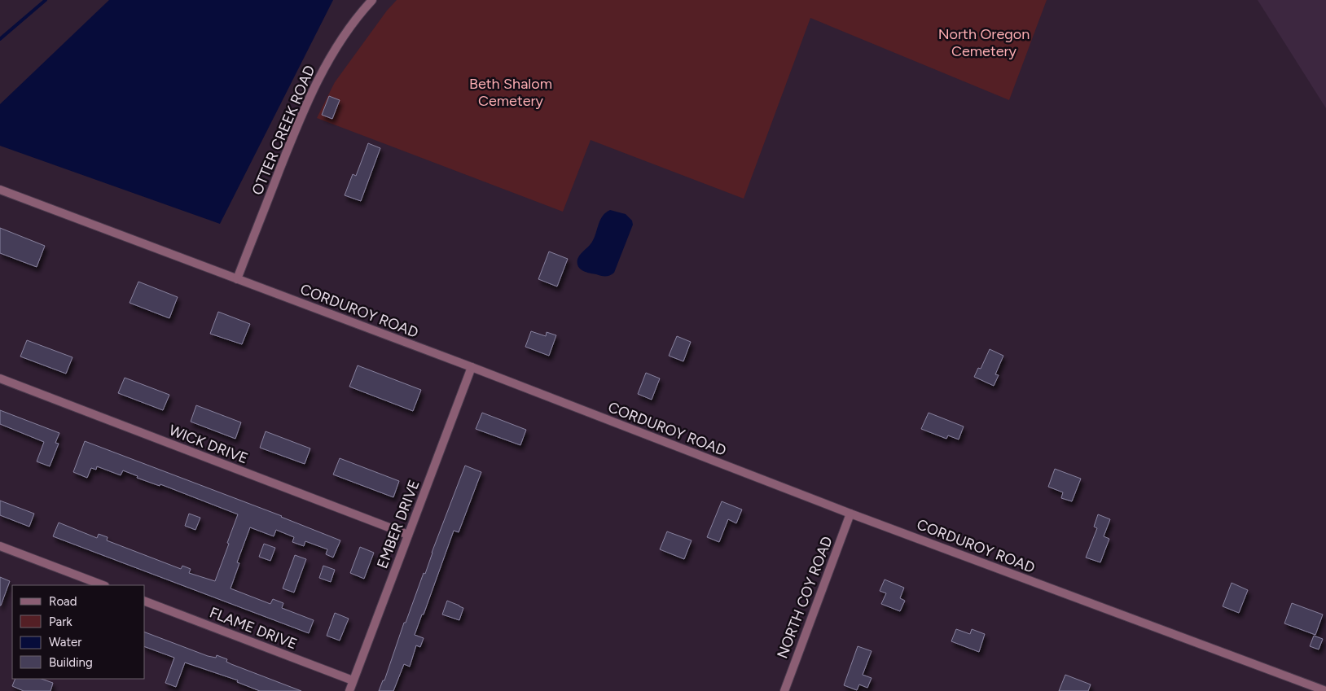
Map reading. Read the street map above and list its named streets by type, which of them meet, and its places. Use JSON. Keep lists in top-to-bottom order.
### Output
{
  "streets": {
    "street": [
      "OTTER CREEK ROAD",
      "CORDUROY ROAD",
      "WICK DRIVE",
      "EMBER DRIVE",
      "NORTH COY ROAD",
      "FLAME DRIVE"
    ]
  },
  "crossings": [
    ["OTTER CREEK ROAD", "CORDUROY ROAD"],
    ["CORDUROY ROAD", "EMBER DRIVE"],
    ["CORDUROY ROAD", "NORTH COY ROAD"],
    ["WICK DRIVE", "EMBER DRIVE"],
    ["EMBER DRIVE", "FLAME DRIVE"]
  ],
  "parks": ["North Oregon Cemetery", "Beth Shalom Cemetery"],
  "legend": [
    "Road",
    "Park",
    "Water",
    "Building"
  ]
}
